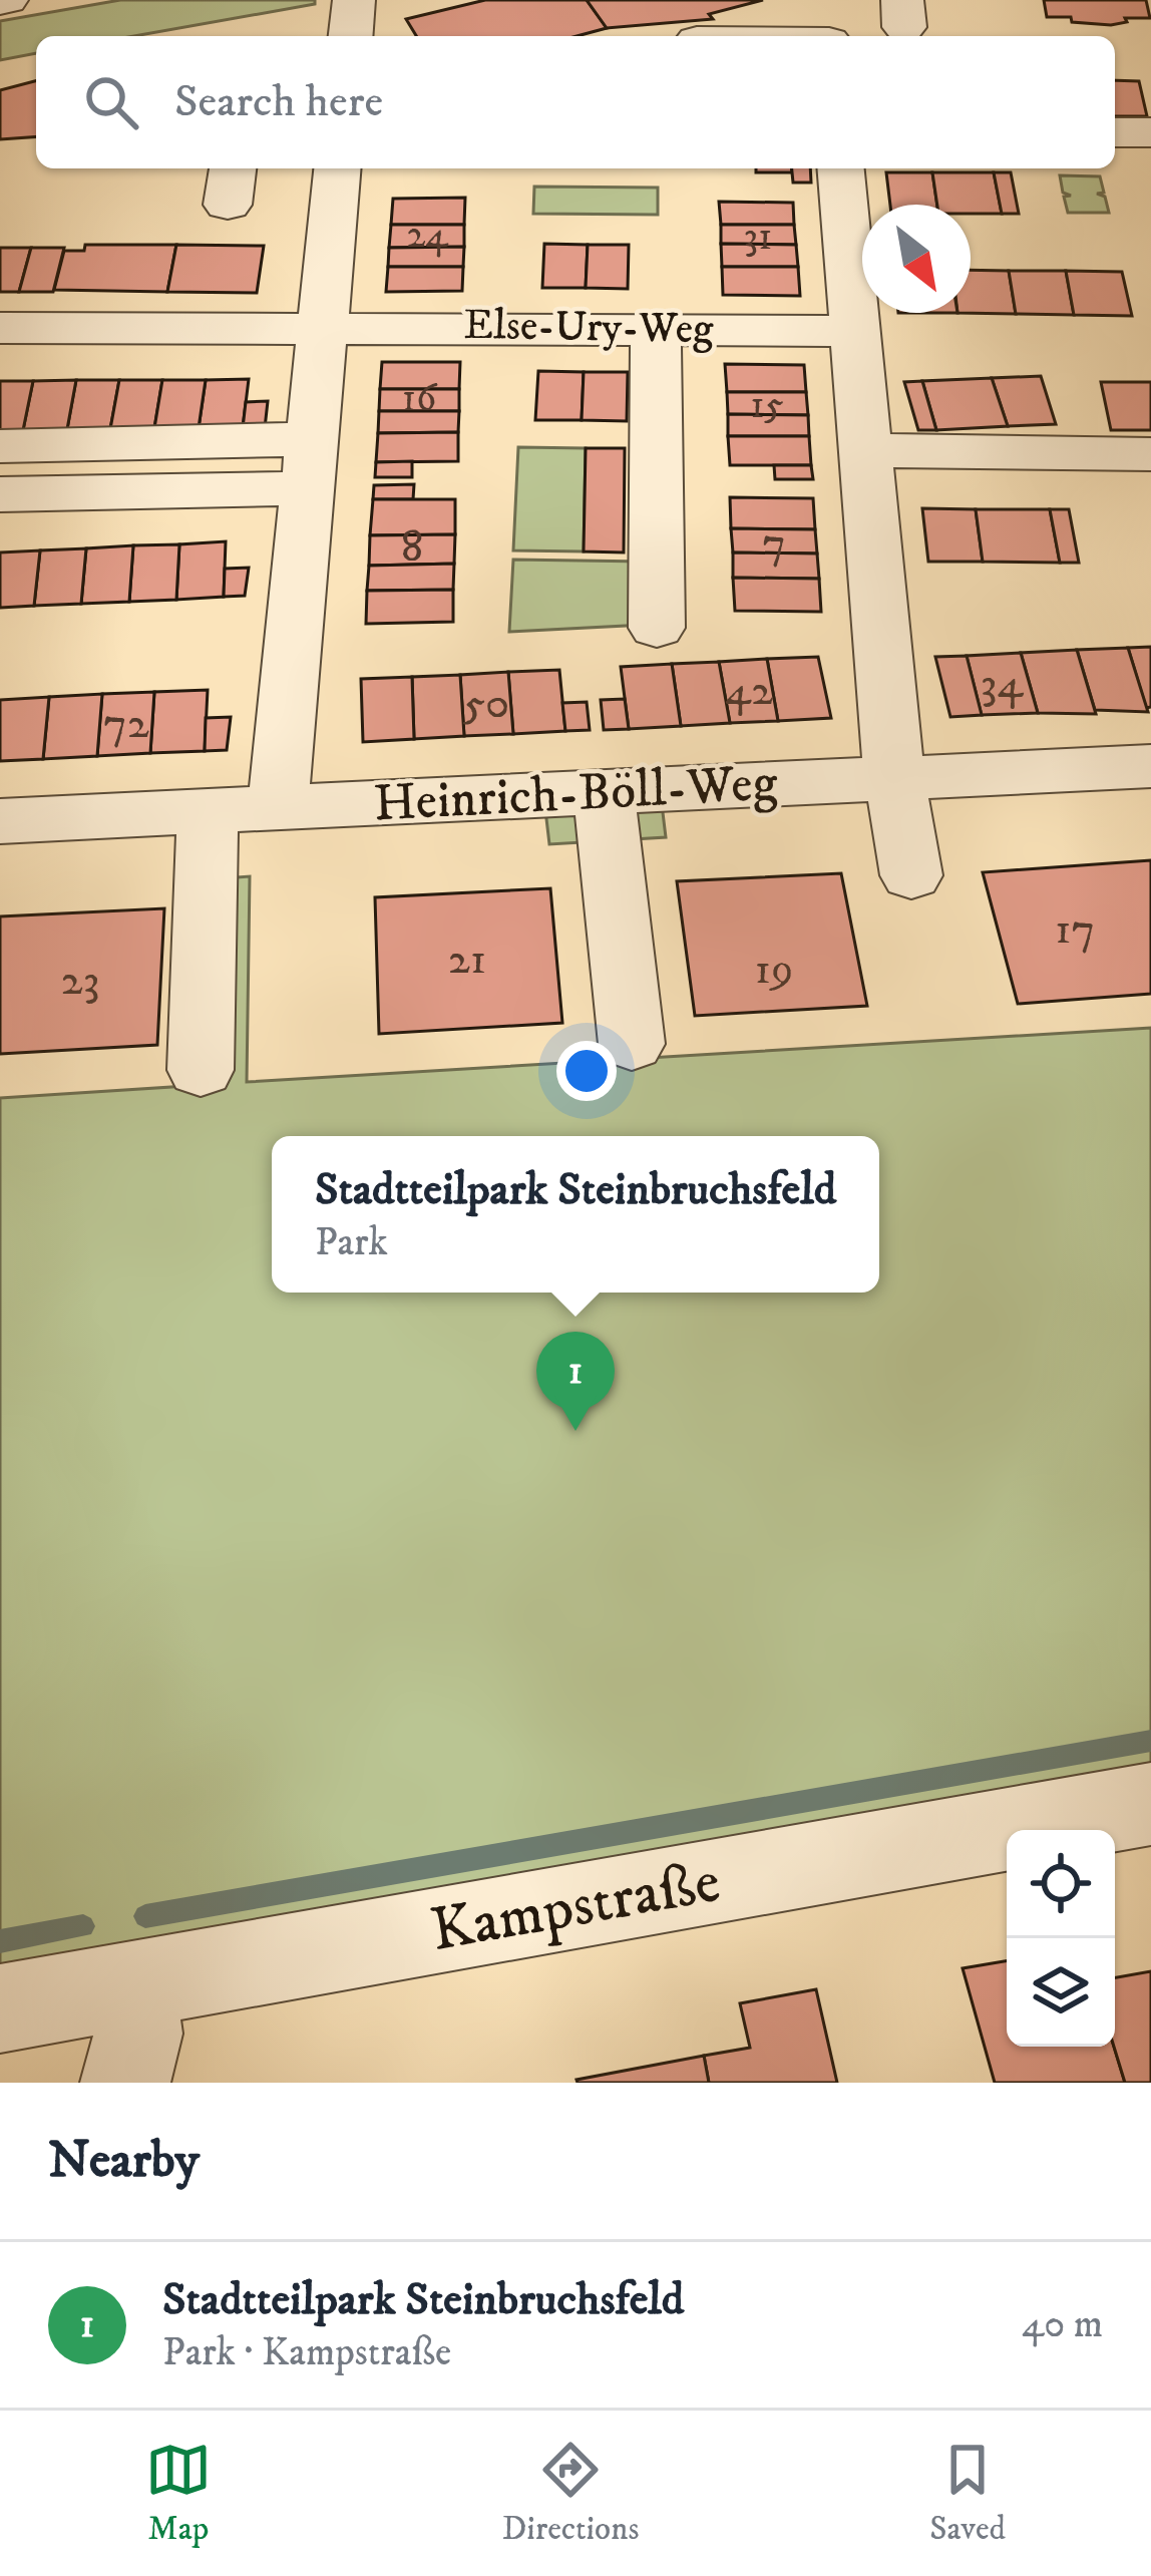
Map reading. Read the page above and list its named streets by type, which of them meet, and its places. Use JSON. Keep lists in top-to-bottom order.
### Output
{
  "streets": {
    "street": ["Else-Ury-Weg", "Heinrich-Böll-Weg", "Kampstraße"]
  },
  "house_numbers": [
    "24",
    "31",
    "16",
    "15",
    "7",
    "8",
    "34",
    "42",
    "50",
    "72",
    "17",
    "21",
    "19",
    "23"
  ],
  "north": "bottom right",
  "page": {
    "search": "Search here",
    "popup": ["Stadtteilpark Steinbruchsfeld", "Park"],
    "pins": "1",
    "heading": "Nearby",
    "list": [
      {
        "mark": "1",
        "name": "Stadtteilpark Steinbruchsfeld",
        "note": "Park · Kampstraße",
        "value": "40 m"
      }
    ],
    "nav": ["Map", "Directions", "Saved"]
  }
}
